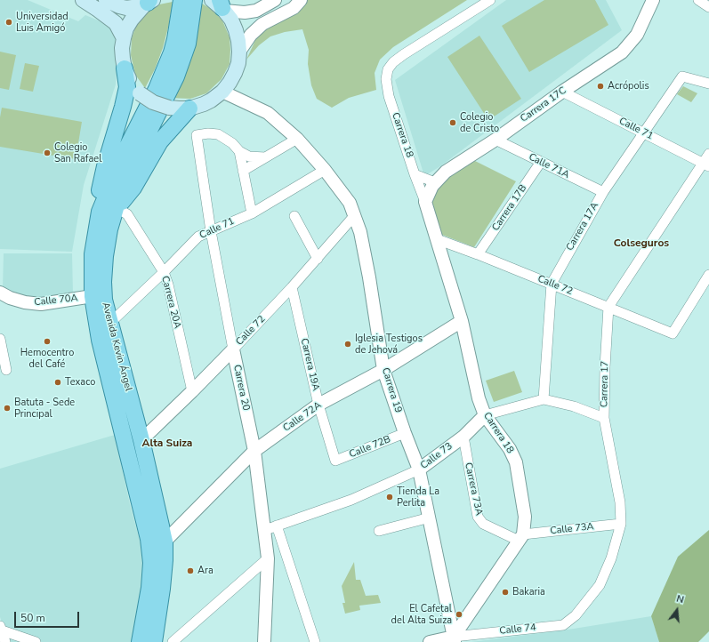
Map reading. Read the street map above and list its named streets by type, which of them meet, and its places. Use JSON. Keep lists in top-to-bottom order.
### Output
{
  "streets": {
    "main road": ["Avenida Kevin Ángel"],
    "street": [
      "Carrera 17C",
      "Calle 71",
      "Carrera 18",
      "Calle 71A",
      "Carrera 17B",
      "Carrera 17A",
      "Calle 72",
      "Calle 70A",
      "Carrera 20A",
      "Carrera 19A",
      "Carrera 17",
      "Carrera 20",
      "Carrera 19",
      "Calle 72A",
      "Calle 72B",
      "Calle 73",
      "Carrera 73A",
      "Calle 73A",
      "Calle 74"
    ]
  },
  "crossings": [
    ["Carrera 17C", "Calle 71"],
    ["Carrera 17C", "Carrera 18"],
    ["Carrera 17C", "Calle 71A"],
    ["Calle 71", "Carrera 17A"],
    ["Calle 71", "Carrera 20A"],
    ["Calle 71", "Avenida Kevin Ángel"],
    ["Calle 71", "Carrera 17"],
    ["Calle 71", "Carrera 20"],
    ["Calle 71", "Carrera 19"],
    ["Carrera 18", "Calle 72"],
    ["Carrera 18", "Carrera 19"],
    ["Carrera 18", "Calle 72A"],
    ["Carrera 18", "Calle 73"],
    ["Carrera 18", "Carrera 73A"],
    ["Carrera 18", "Calle 73A"],
    ["Carrera 18", "Calle 74"],
    ["Calle 71A", "Carrera 17B"],
    ["Calle 71A", "Carrera 17A"],
    ["Carrera 17B", "Calle 72"],
    ["Carrera 17A", "Calle 72"],
    ["Carrera 17A", "Calle 73"],
    ["Calle 72", "Carrera 20A"],
    ["Calle 72", "Avenida Kevin Ángel"],
    ["Calle 72", "Carrera 19A"],
    ["Calle 72", "Carrera 17"],
    ["Calle 72", "Carrera 20"],
    ["Calle 72", "Carrera 19"],
    ["Calle 70A", "Avenida Kevin Ángel"],
    ["Carrera 20A", "Avenida Kevin Ángel"],
    ["Avenida Kevin Ángel", "Calle 72A"],
    ["Carrera 19A", "Calle 72A"],
    ["Carrera 19A", "Calle 72B"],
    ["Carrera 17", "Calle 73"],
    ["Carrera 17", "Calle 73A"],
    ["Carrera 17", "Calle 74"],
    ["Carrera 20", "Calle 72A"],
    ["Carrera 20", "Calle 73"],
    ["Carrera 19", "Calle 72A"],
    ["Carrera 19", "Calle 72B"],
    ["Carrera 19", "Calle 73"],
    ["Carrera 19", "Calle 74"],
    ["Calle 73", "Carrera 73A"],
    ["Carrera 73A", "Calle 73A"]
  ],
  "districts": ["Colseguros", "Alta Suiza"],
  "places": [
    "Universidad Luis Amigó",
    "Acrópolis",
    "Colegio de Cristo",
    "Colegio San Rafael",
    "Hemocentro del Café",
    "Iglesia Testigos de Jehová",
    "Texaco",
    "Batuta - Sede Principal",
    "Tienda La Perlita",
    "Ara",
    "Bakaria",
    "El Cafetal del Alta Suiza"
  ],
  "scale_bar": "50 m",
  "north": "top"
}
